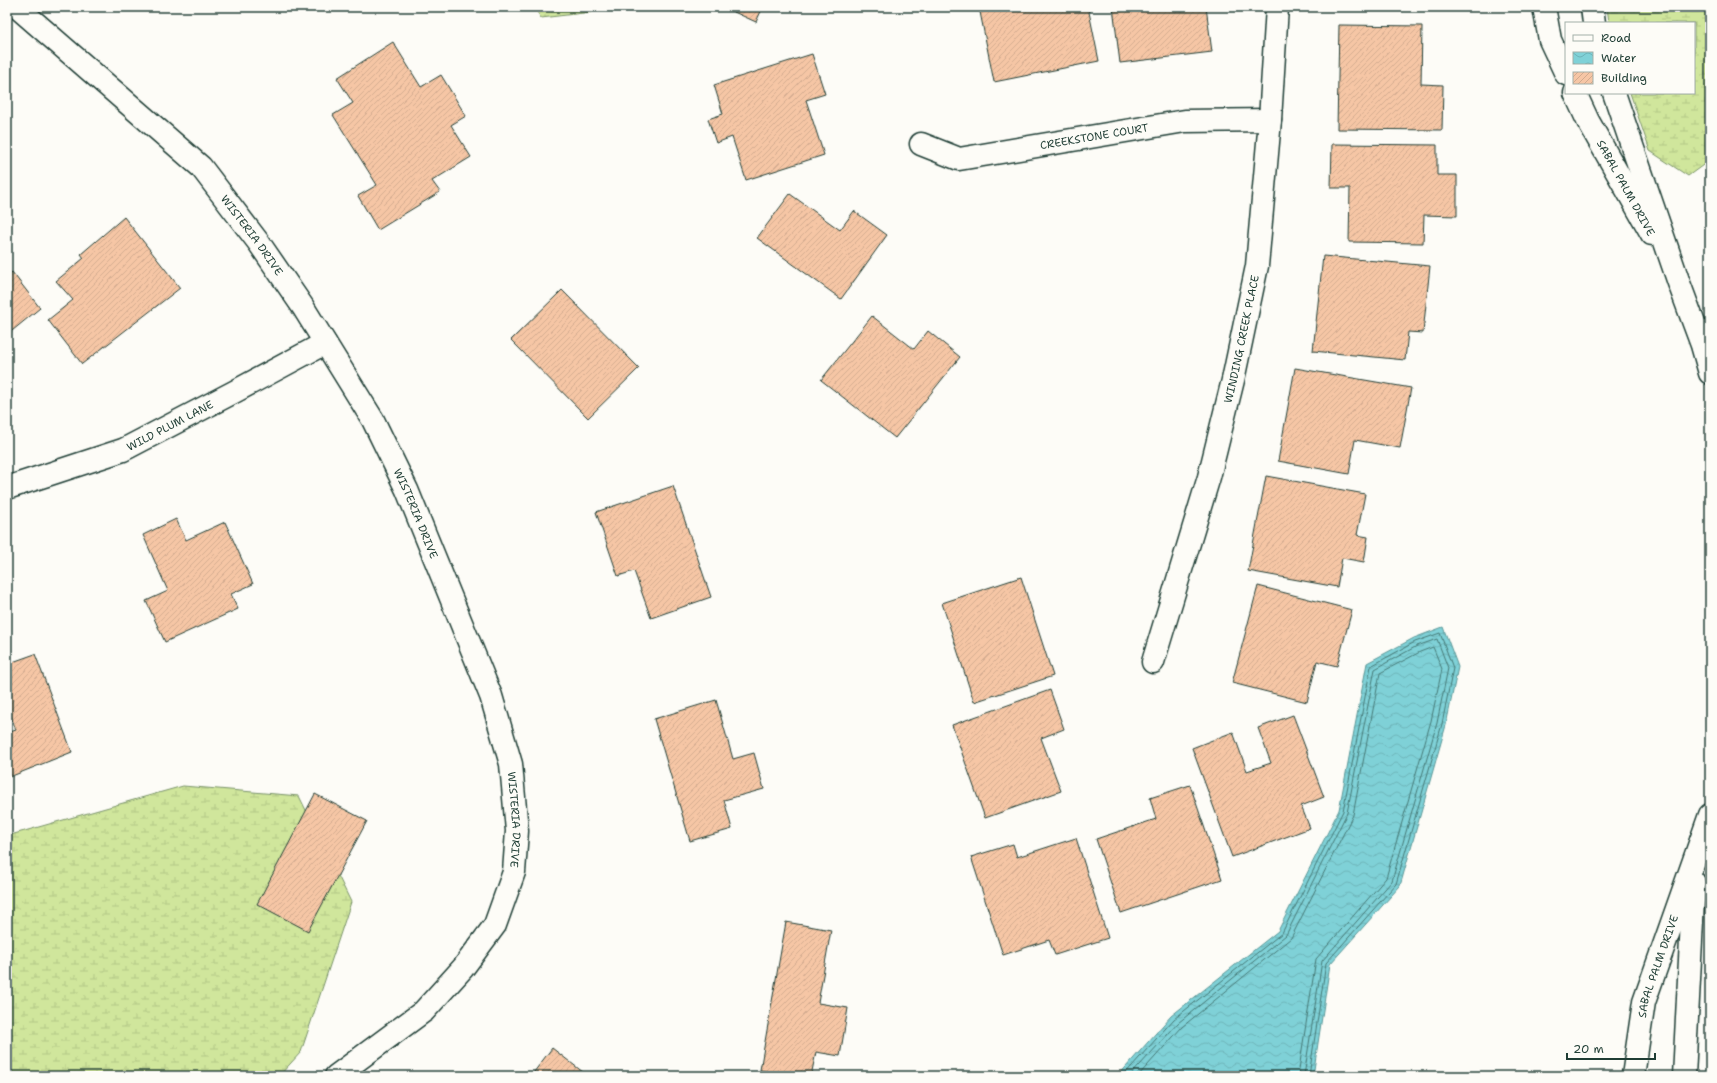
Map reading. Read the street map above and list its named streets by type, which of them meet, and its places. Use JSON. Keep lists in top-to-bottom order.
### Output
{
  "streets": {
    "street": [
      "CREEKSTONE COURT",
      "SABAL PALM DRIVE",
      "WISTERIA DRIVE",
      "WINDING CREEK PLACE",
      "WILD PLUM LANE"
    ]
  },
  "crossings": [
    ["CREEKSTONE COURT", "WINDING CREEK PLACE"],
    ["WISTERIA DRIVE", "WILD PLUM LANE"]
  ],
  "legend": ["Road", "Water", "Building"],
  "scale_bar": "20 m"
}
